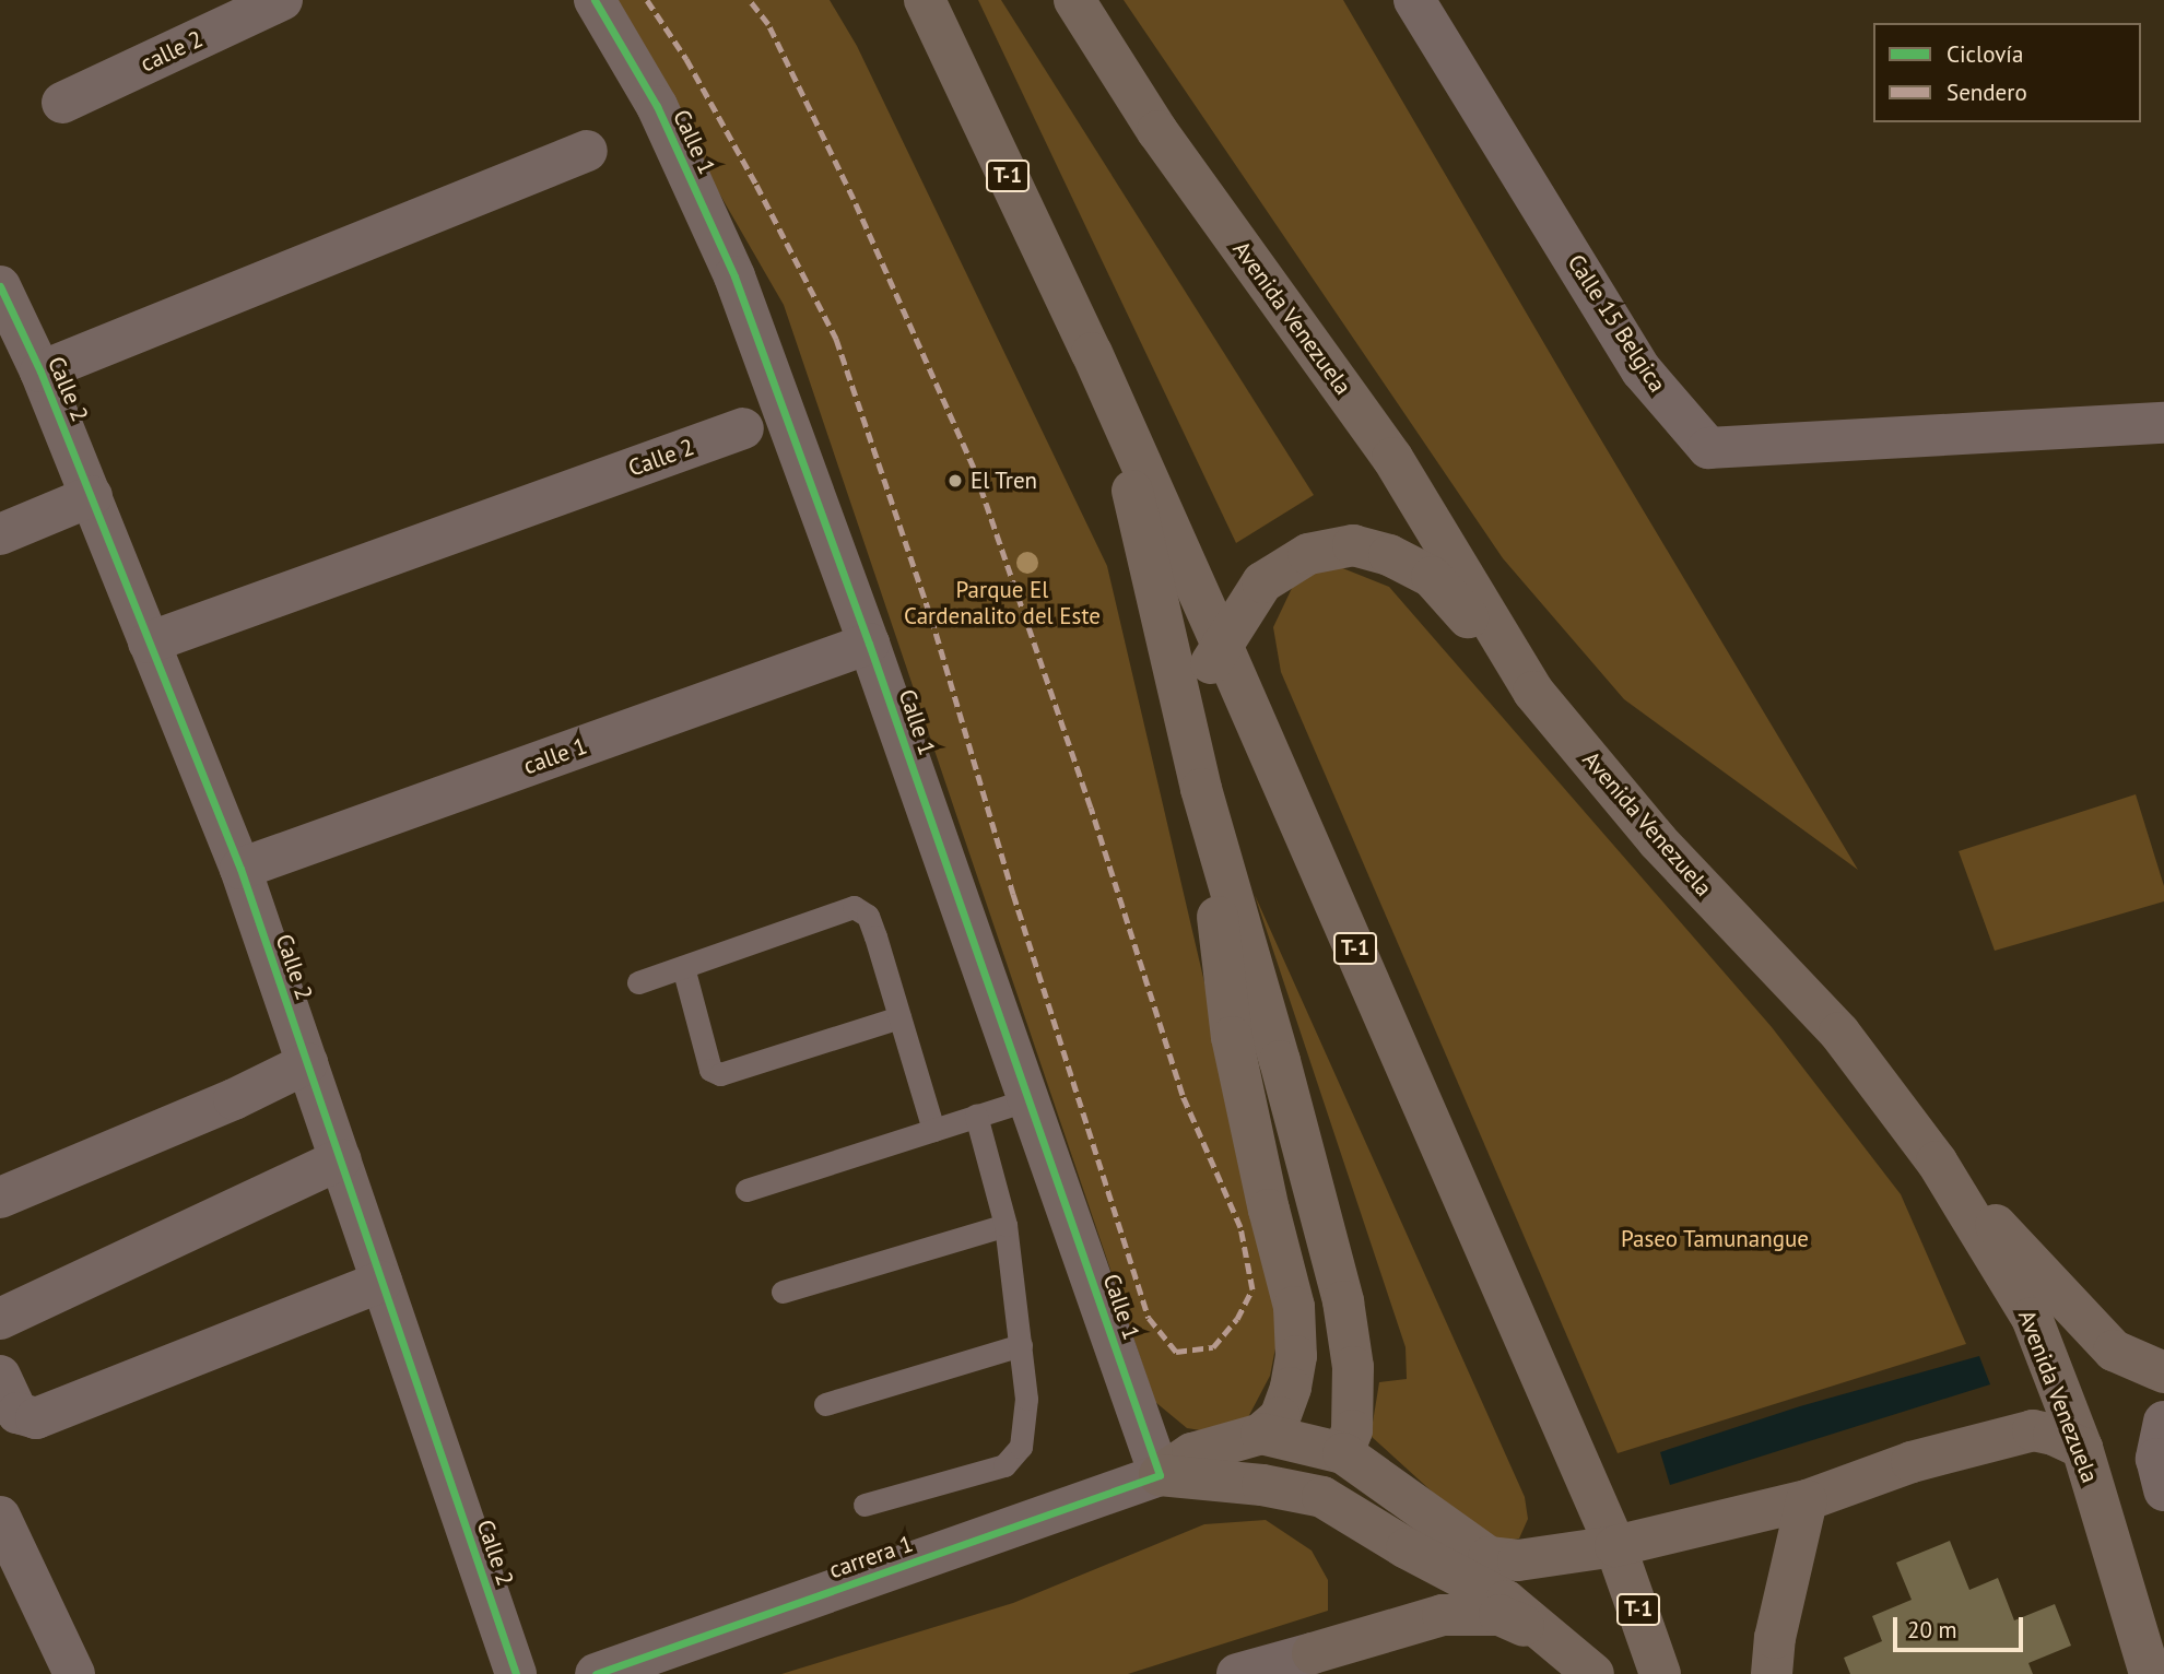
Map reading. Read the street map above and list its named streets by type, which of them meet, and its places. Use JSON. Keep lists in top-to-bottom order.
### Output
{
  "streets": {
    "main road": ["T-1", "Avenida Venezuela"],
    "street": [
      "calle 2",
      "Calle 1",
      "Calle 15 Belgica",
      "Calle 2",
      "calle 1",
      "carrera 1"
    ]
  },
  "crossings": [
    ["Calle 1", "calle 1"],
    ["Calle 1", "carrera 1"],
    ["Calle 2", "calle 1"]
  ],
  "parks": ["Parque El Cardenalito del Este", "Paseo Tamunangue"],
  "places": ["El Tren"],
  "legend": ["Ciclovía", "Sendero"],
  "scale_bar": "20 m"
}
